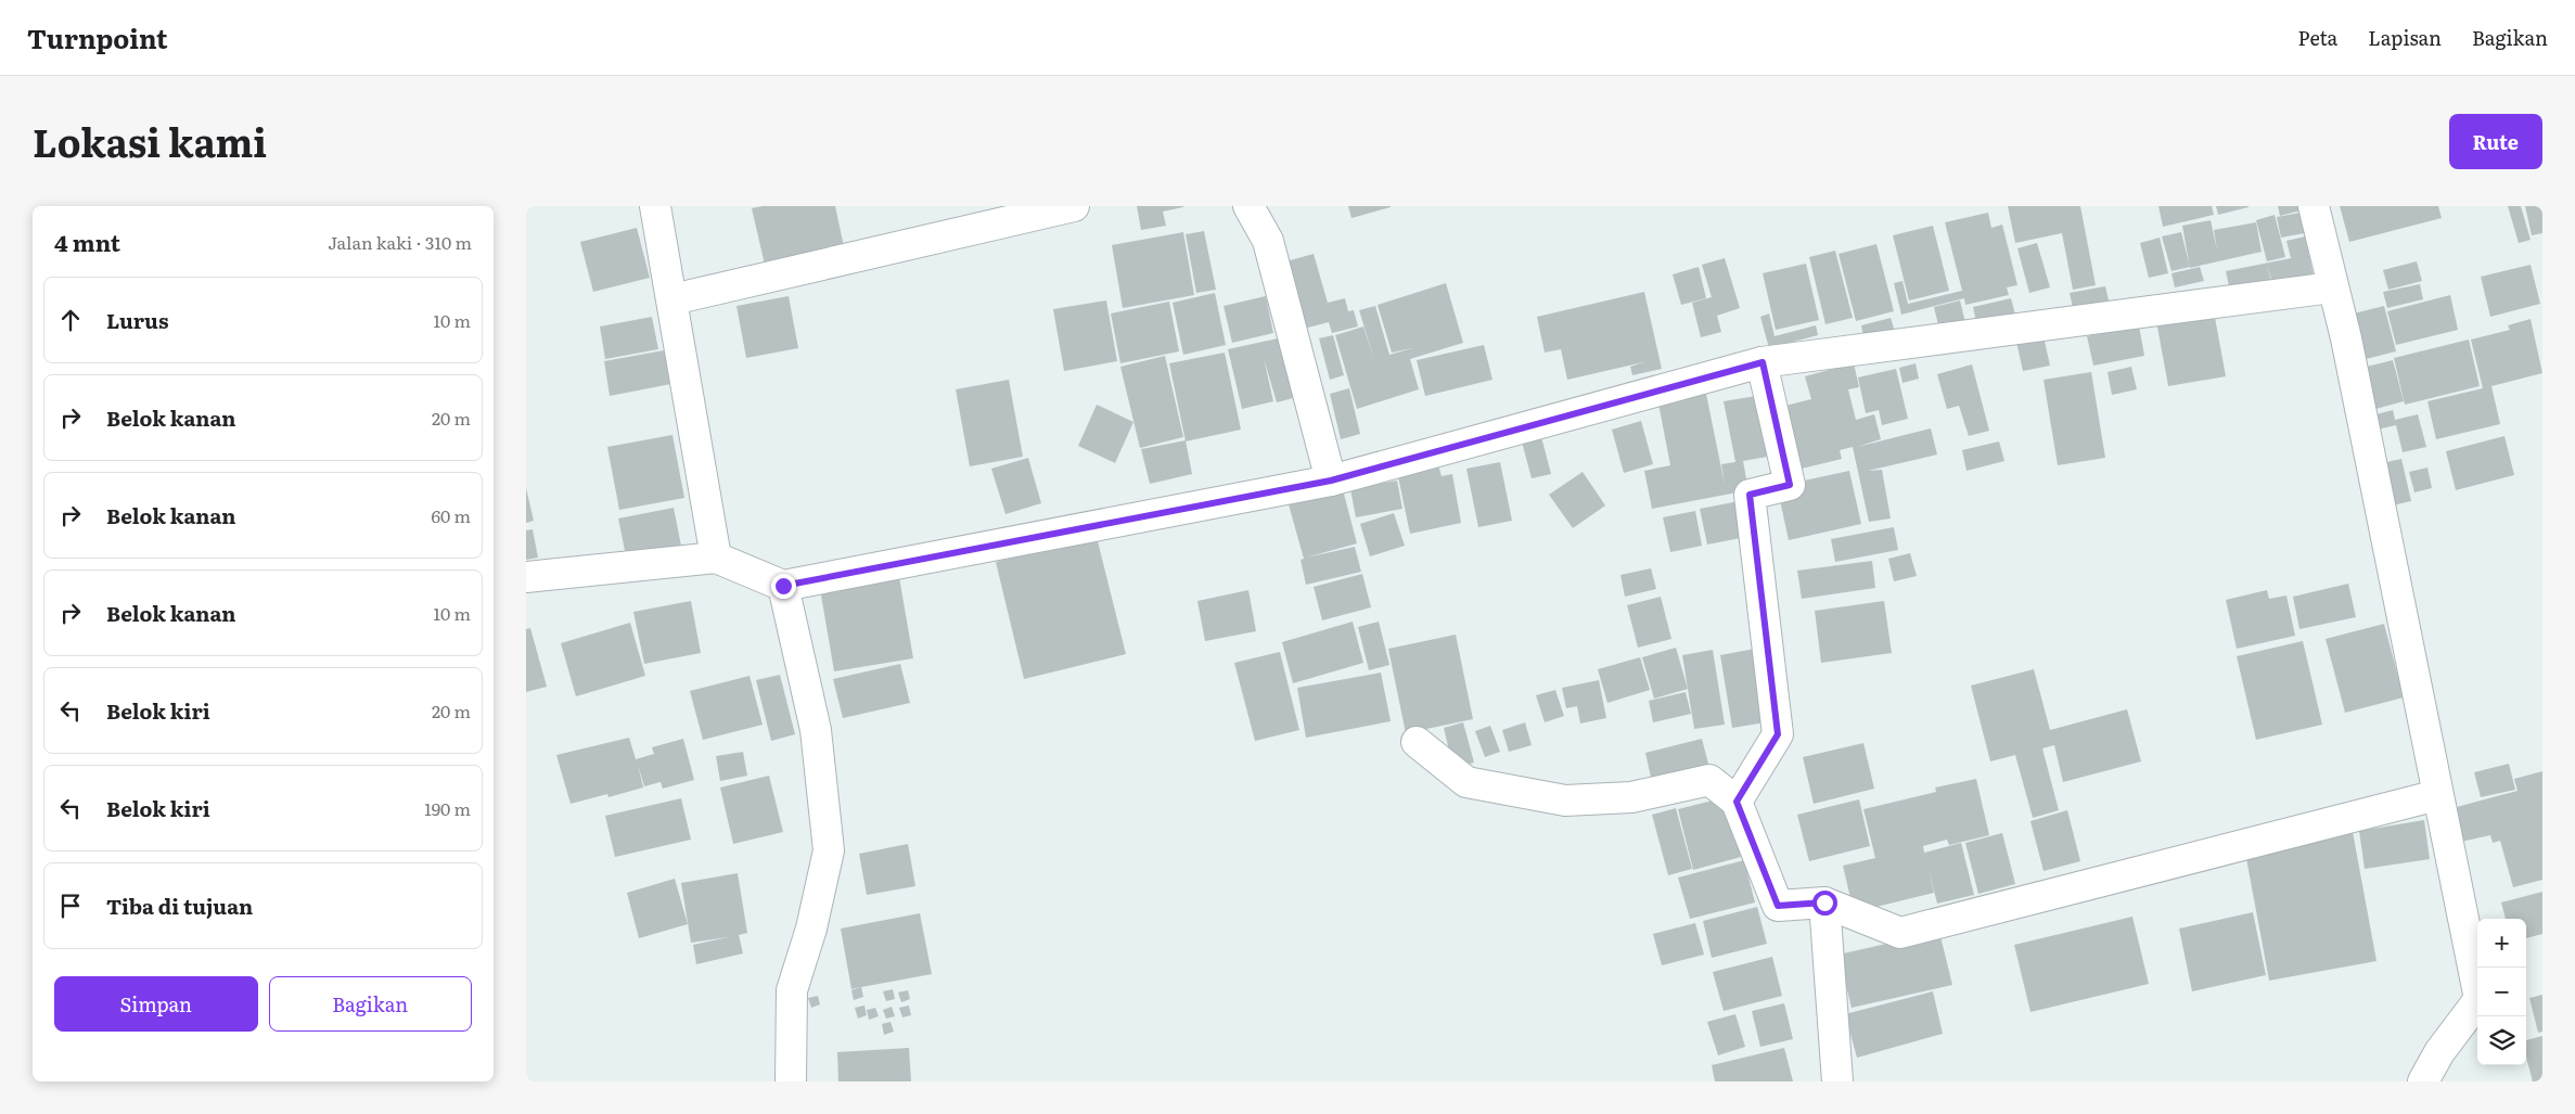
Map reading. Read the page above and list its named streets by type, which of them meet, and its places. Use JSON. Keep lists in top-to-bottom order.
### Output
{
  "page": {
    "header": "Turnpoint",
    "nav": ["Peta", "Lapisan", "Bagikan"],
    "title": "Lokasi kami",
    "buttons": [
      "Rute",
      ["Simpan", "Bagikan"]
    ],
    "heading": ["4 mnt", "Jalan kaki · 310 m"],
    "list": [
      ["Lurus", "10 m"],
      ["Belok kanan", "20 m"],
      ["Belok kanan", "60 m"],
      ["Belok kanan", "10 m"],
      ["Belok kiri", "20 m"],
      ["Belok kiri", "190 m"],
      "Tiba di tujuan"
    ],
    "map_buttons": ["+", "−"]
  }
}
